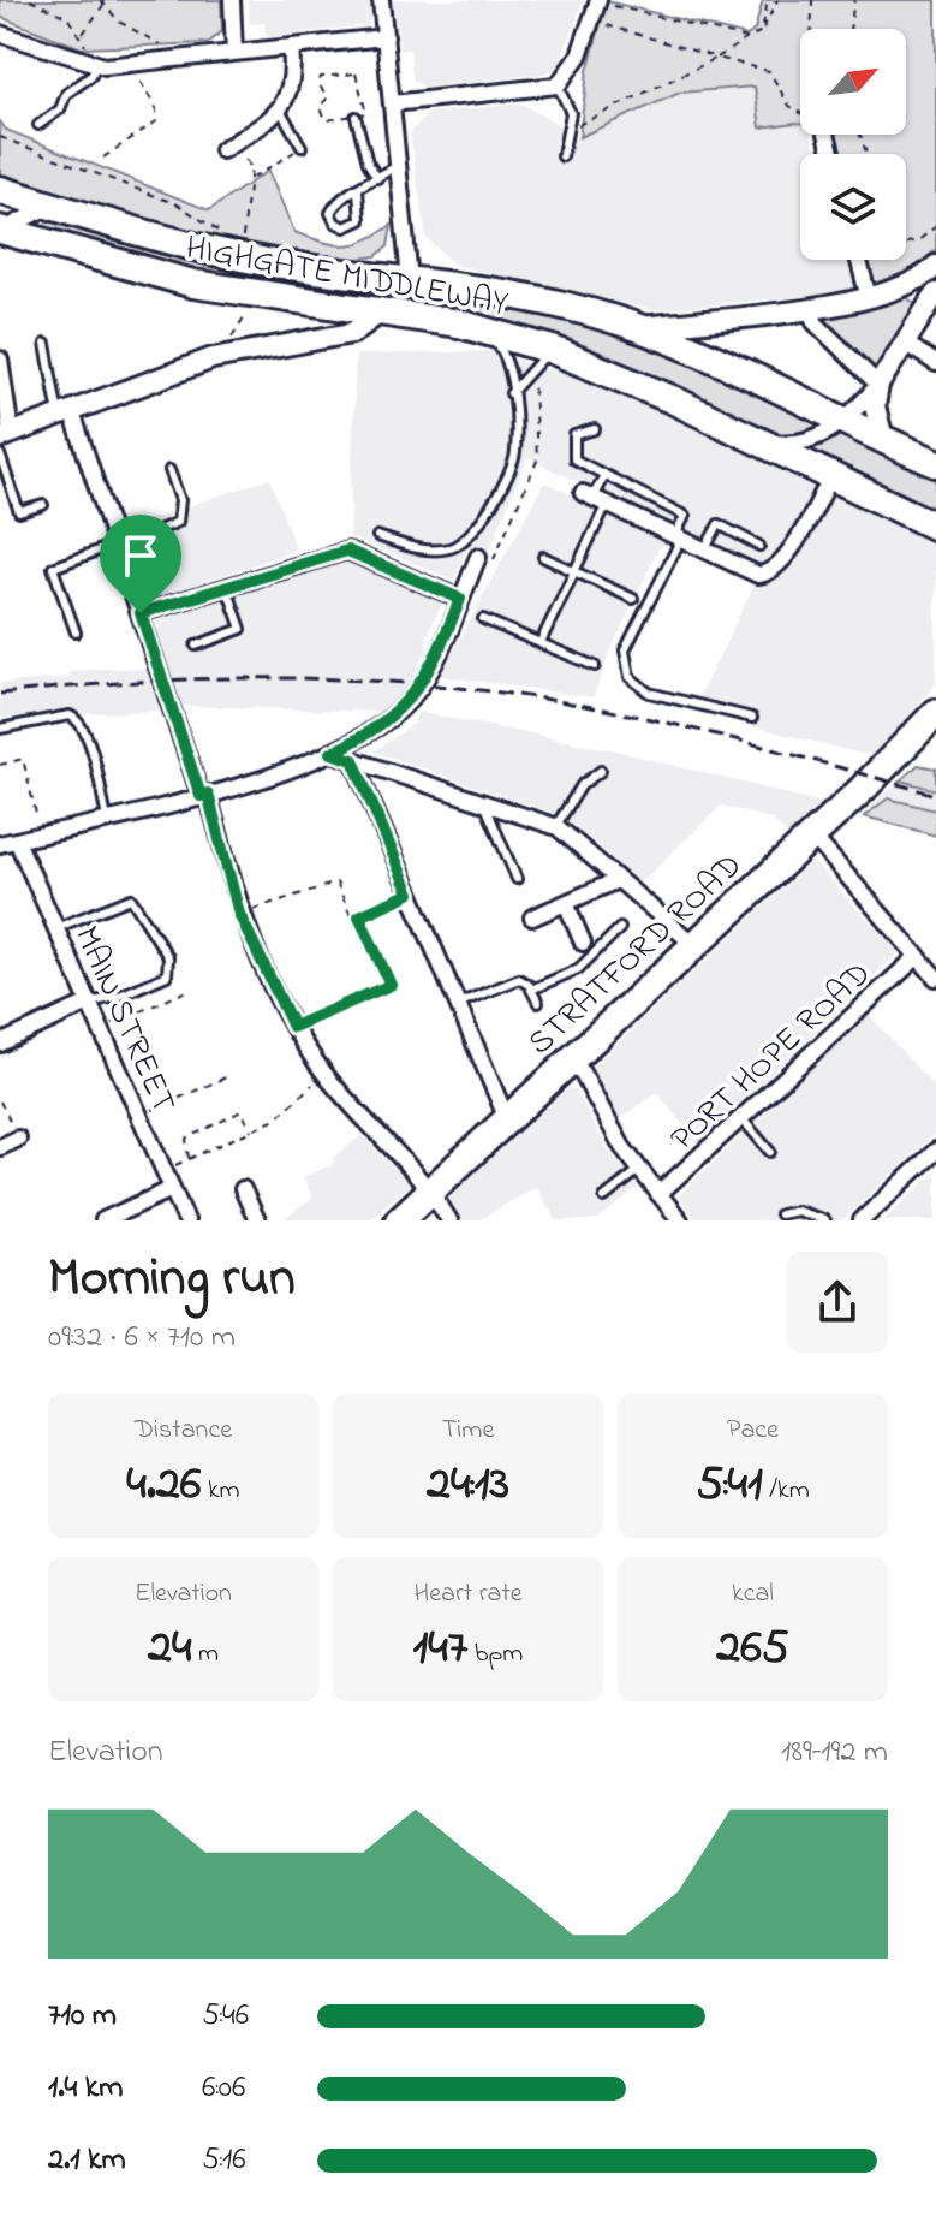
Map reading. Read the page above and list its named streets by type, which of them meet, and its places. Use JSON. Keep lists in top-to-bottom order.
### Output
{
  "streets": {
    "highway": ["HIGHGATE MIDDLEWAY", "STRATFORD ROAD"],
    "street": ["MAIN STREET", "PORT HOPE ROAD"]
  },
  "north": "top right",
  "page": {
    "heading": ["Morning run", "09:32 · 6 × 710 m"],
    "stats": [
      ["Distance", "4.26 km"],
      ["Time", "24:13"],
      ["Pace", "5:41 /km"],
      ["Elevation", "24 m"],
      ["Heart rate", "147 bpm"],
      ["kcal", "265"]
    ],
    "chart": ["Elevation", "189–192 m"],
    "list": [
      {
        "name": "710 m",
        "note": "5:46"
      },
      {
        "name": "1.4 km",
        "note": "6:06"
      },
      {
        "name": "2.1 km",
        "note": "5:16"
      }
    ]
  }
}
